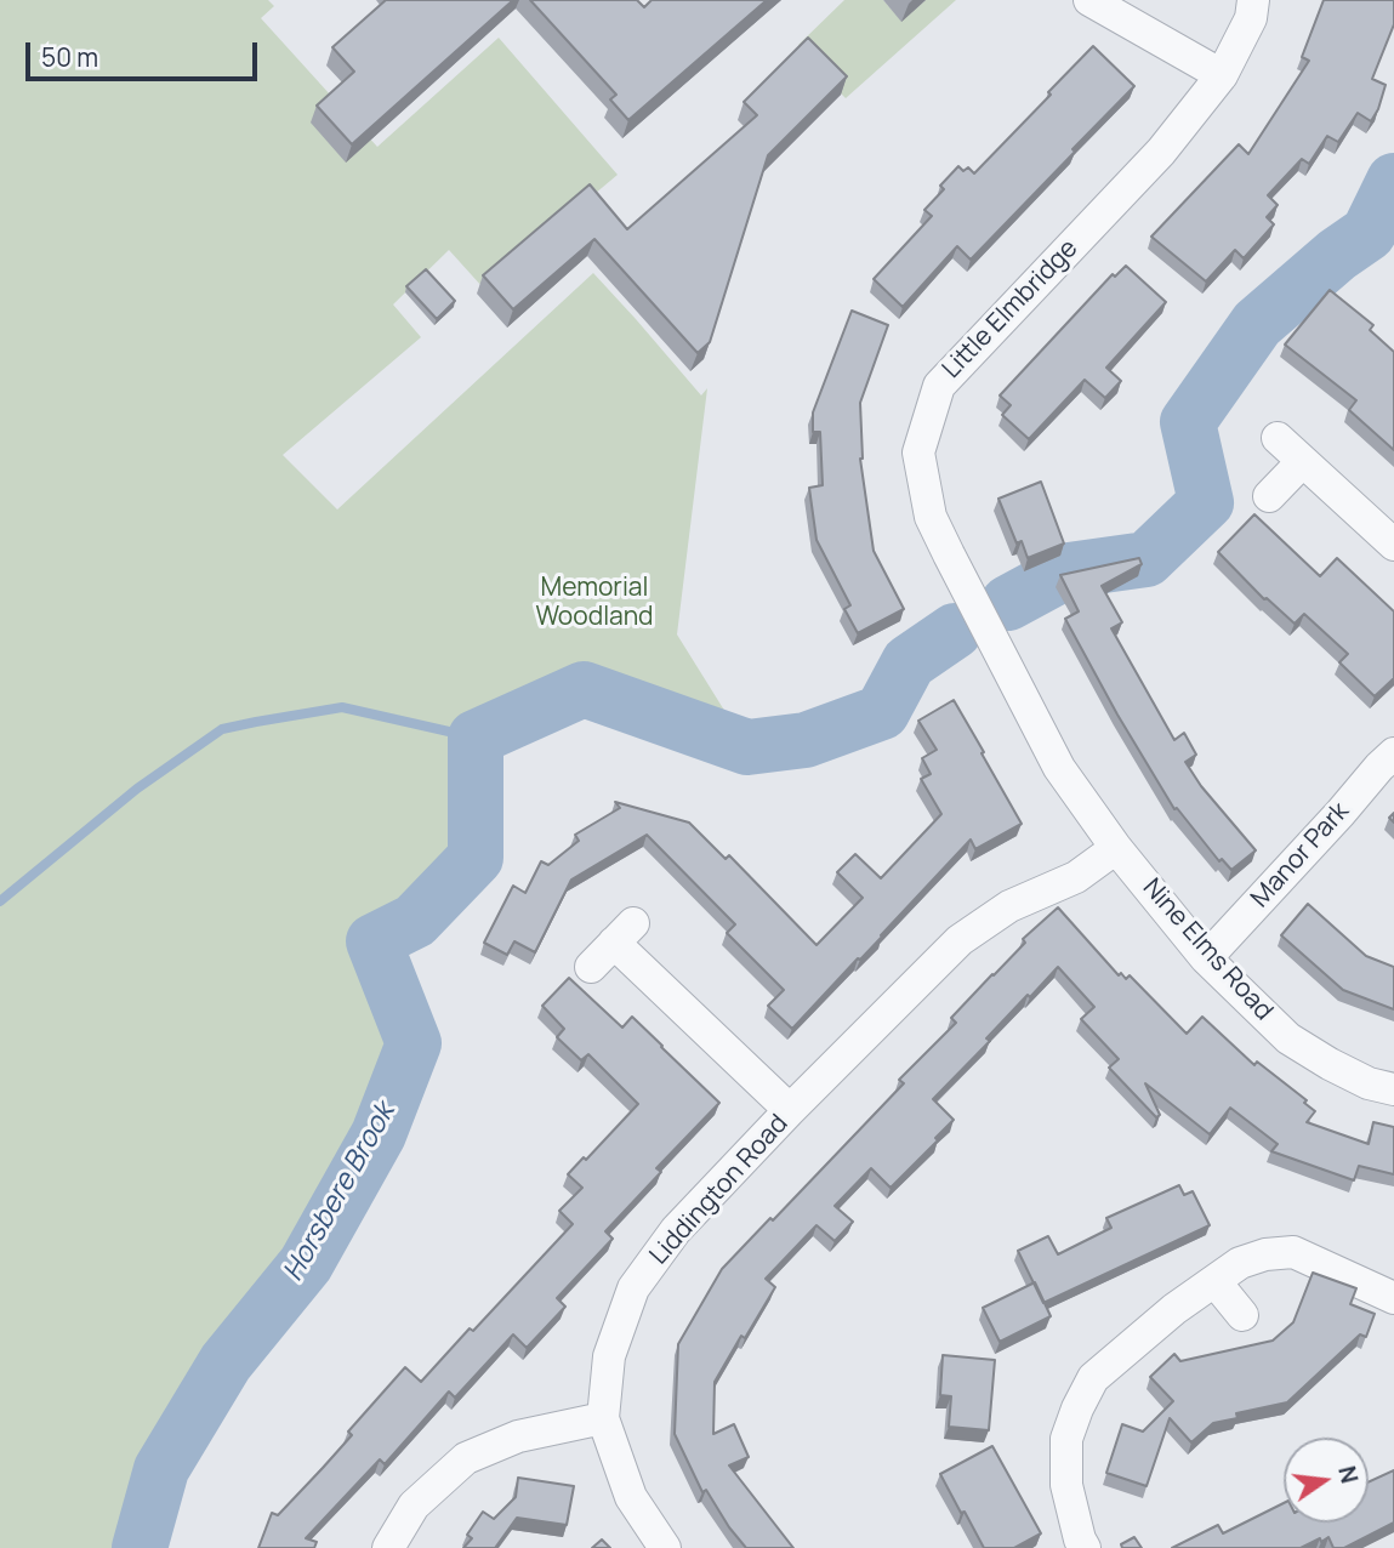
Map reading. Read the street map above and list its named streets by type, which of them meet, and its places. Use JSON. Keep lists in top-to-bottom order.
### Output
{
  "streets": {
    "street": [
      "Little Elmbridge",
      "Manor Park",
      "Nine Elms Road",
      "Liddington Road"
    ]
  },
  "crossings": [
    ["Little Elmbridge", "Nine Elms Road"],
    ["Little Elmbridge", "Liddington Road"],
    ["Manor Park", "Nine Elms Road"],
    ["Nine Elms Road", "Liddington Road"]
  ],
  "water": ["Horsbere Brook"],
  "parks": ["Memorial Woodland"],
  "scale_bar": "50 m",
  "north": "right"
}
